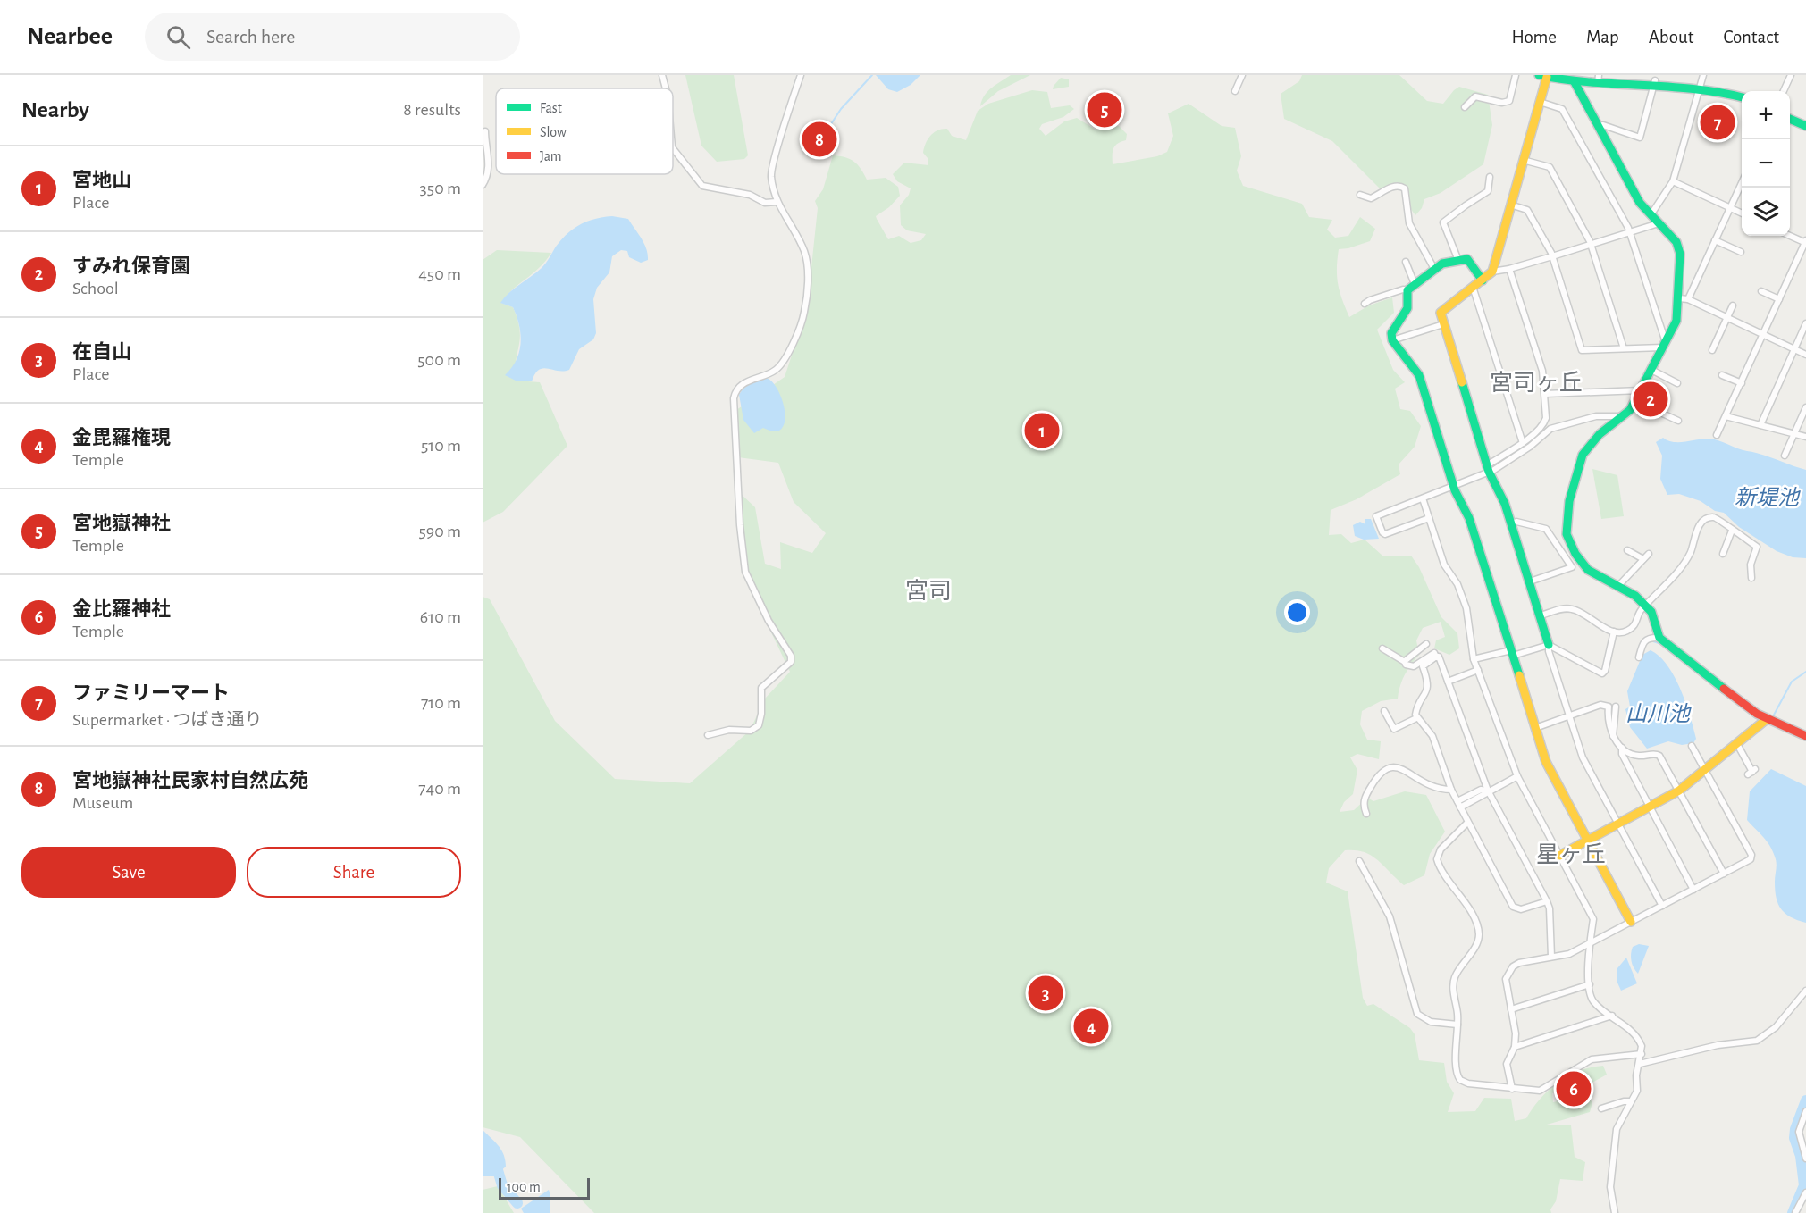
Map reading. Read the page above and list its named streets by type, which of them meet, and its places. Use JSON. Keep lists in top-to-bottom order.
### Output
{
  "districts": ["宮司ヶ丘", "宮司", "星ヶ丘"],
  "water": ["新堤池", "山川池"],
  "legend": ["Fast", "Slow", "Jam"],
  "scale_bar": "100 m",
  "page": {
    "header": "Nearbee",
    "search": "Search here",
    "nav": [
      "Home",
      "Map",
      "About",
      "Contact"
    ],
    "heading": ["Nearby", "8 results"],
    "pins": [
      "5",
      "7",
      "8",
      "2",
      "1",
      "3",
      "4",
      "6"
    ],
    "map_buttons": ["+", "−"],
    "list": [
      {
        "mark": "1",
        "name": "宮地山",
        "note": "Place",
        "value": "350 m"
      },
      {
        "mark": "2",
        "name": "すみれ保育園",
        "note": "School",
        "value": "450 m"
      },
      {
        "mark": "3",
        "name": "在自山",
        "note": "Place",
        "value": "500 m"
      },
      {
        "mark": "4",
        "name": "金毘羅権現",
        "note": "Temple",
        "value": "510 m"
      },
      {
        "mark": "5",
        "name": "宮地嶽神社",
        "note": "Temple",
        "value": "590 m"
      },
      {
        "mark": "6",
        "name": "金比羅神社",
        "note": "Temple",
        "value": "610 m"
      },
      {
        "mark": "7",
        "name": "ファミリーマート",
        "note": "Supermarket · つばき通り",
        "value": "710 m"
      },
      {
        "mark": "8",
        "name": "宮地嶽神社民家村自然広苑",
        "note": "Museum",
        "value": "740 m"
      }
    ],
    "buttons": ["Save", "Share"],
    "scale": "100 m"
  }
}
